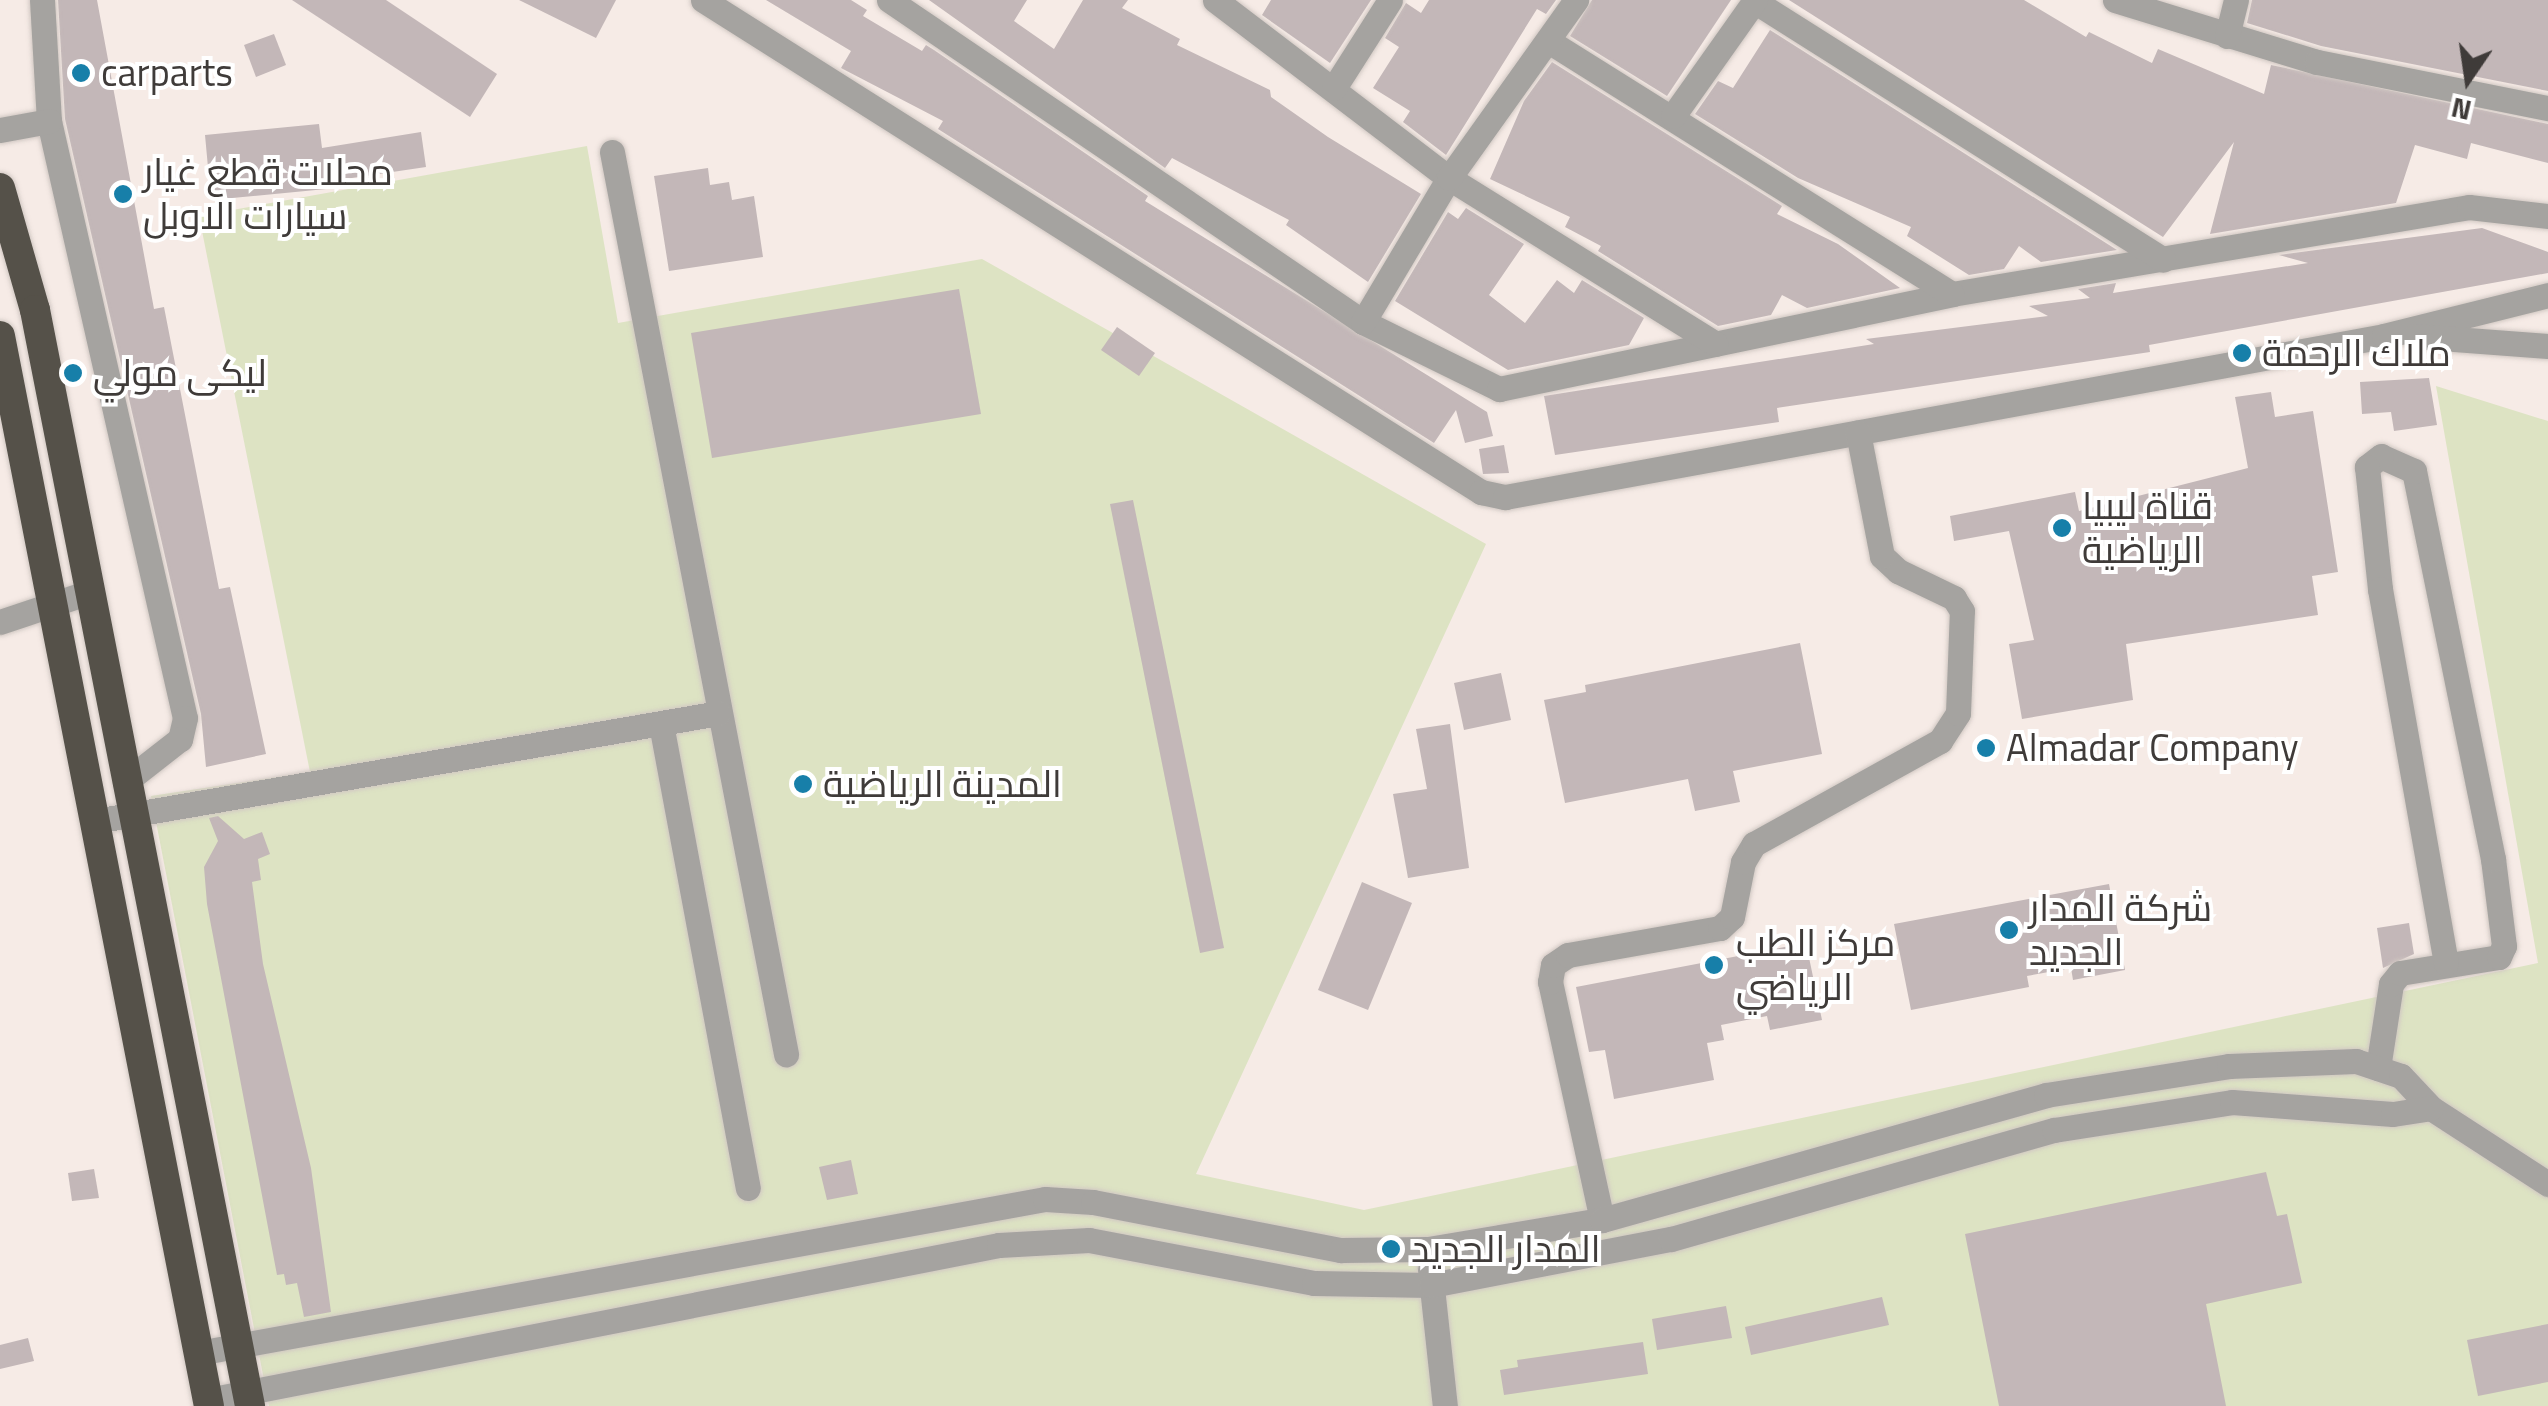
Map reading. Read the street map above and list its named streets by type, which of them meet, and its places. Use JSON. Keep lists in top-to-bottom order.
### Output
{
  "places": [
    "carparts",
    "محلات قطع غيار سيارات الاوبل",
    "ملاك الرحمة",
    "ليكى مولي",
    "قناة ليبيا الرياضية",
    "Almadar Company",
    "المدينة الرياضية",
    "شركة المدار الجديد",
    "مركز الطب الرياضي",
    "المدار الجديد"
  ],
  "north": "bottom"
}
